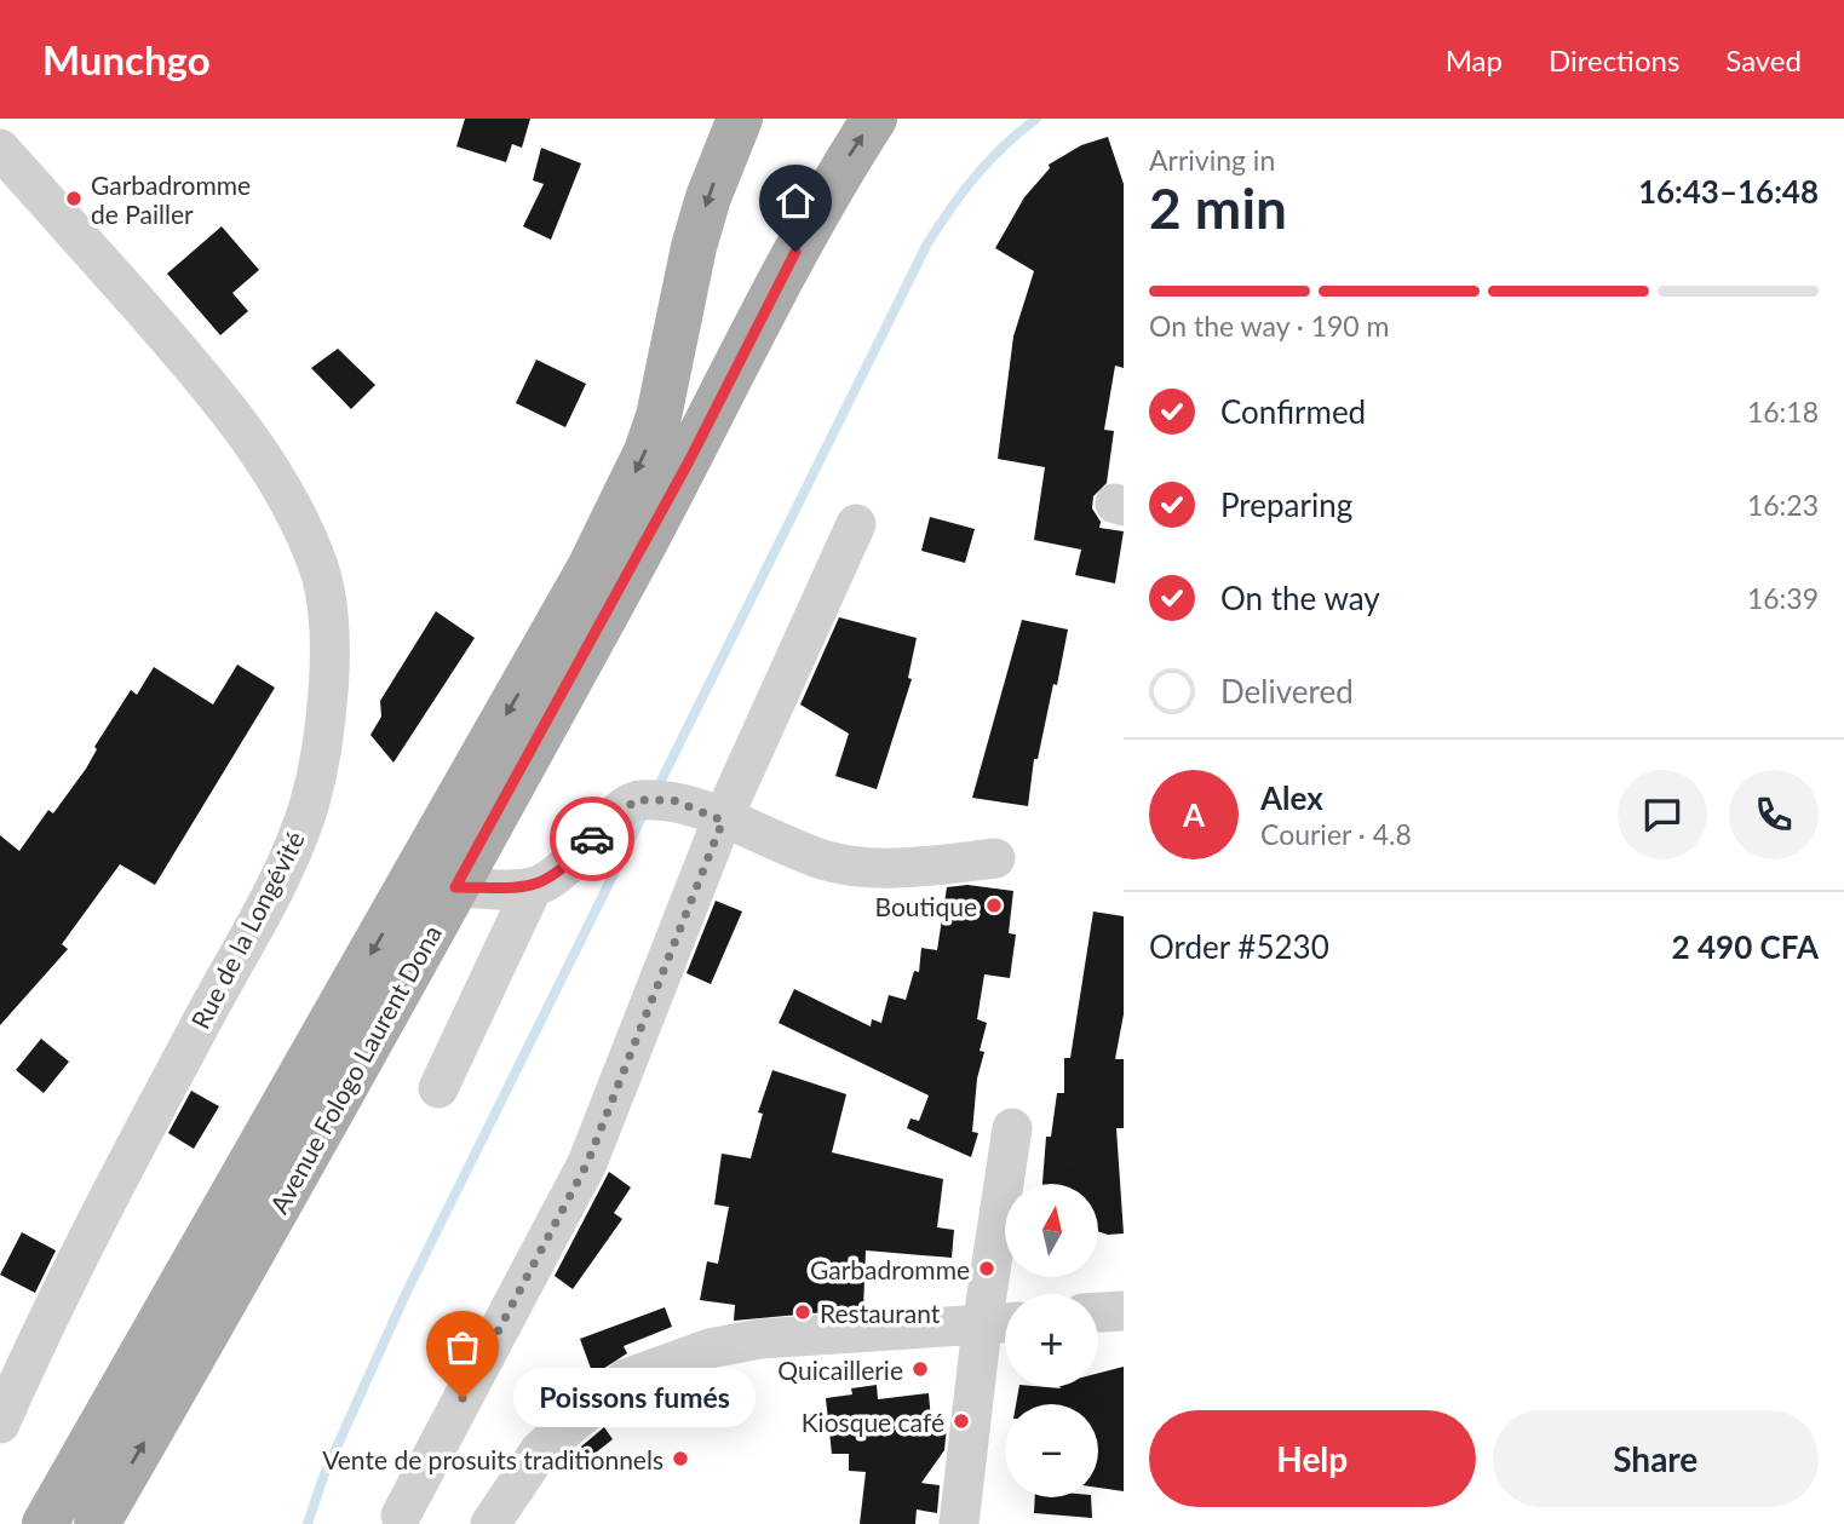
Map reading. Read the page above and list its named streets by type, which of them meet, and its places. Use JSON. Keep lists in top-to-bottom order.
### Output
{
  "streets": {
    "main road": ["Avenue Fologo Laurent Dona"],
    "street": ["Rue de la Longévité"]
  },
  "places": [
    "Garbadromme de Pailler",
    "Boutique",
    "Garbadromme",
    "Restaurant",
    "Quicaillerie",
    "Poissons fumés",
    "Kiosque café",
    "Vente de prosuits traditionnels"
  ],
  "north": "top",
  "page": {
    "header": "Munchgo",
    "nav": ["Map", "Directions", "Saved"],
    "heading": ["2 min", "Arriving in", "16:43–16:48"],
    "panel": [
      "Alex",
      "Courier · 4.8",
      "Order #5230",
      "2 490 CFA"
    ],
    "bar": "On the way · 190 m",
    "list": [
      ["Confirmed", "16:18"],
      ["Preparing", "16:23"],
      ["On the way", "16:39"],
      "Delivered"
    ],
    "round": "A",
    "map_buttons": ["+", "−"],
    "bubble": "Poissons fumés",
    "buttons": ["Help", "Share"]
  }
}
